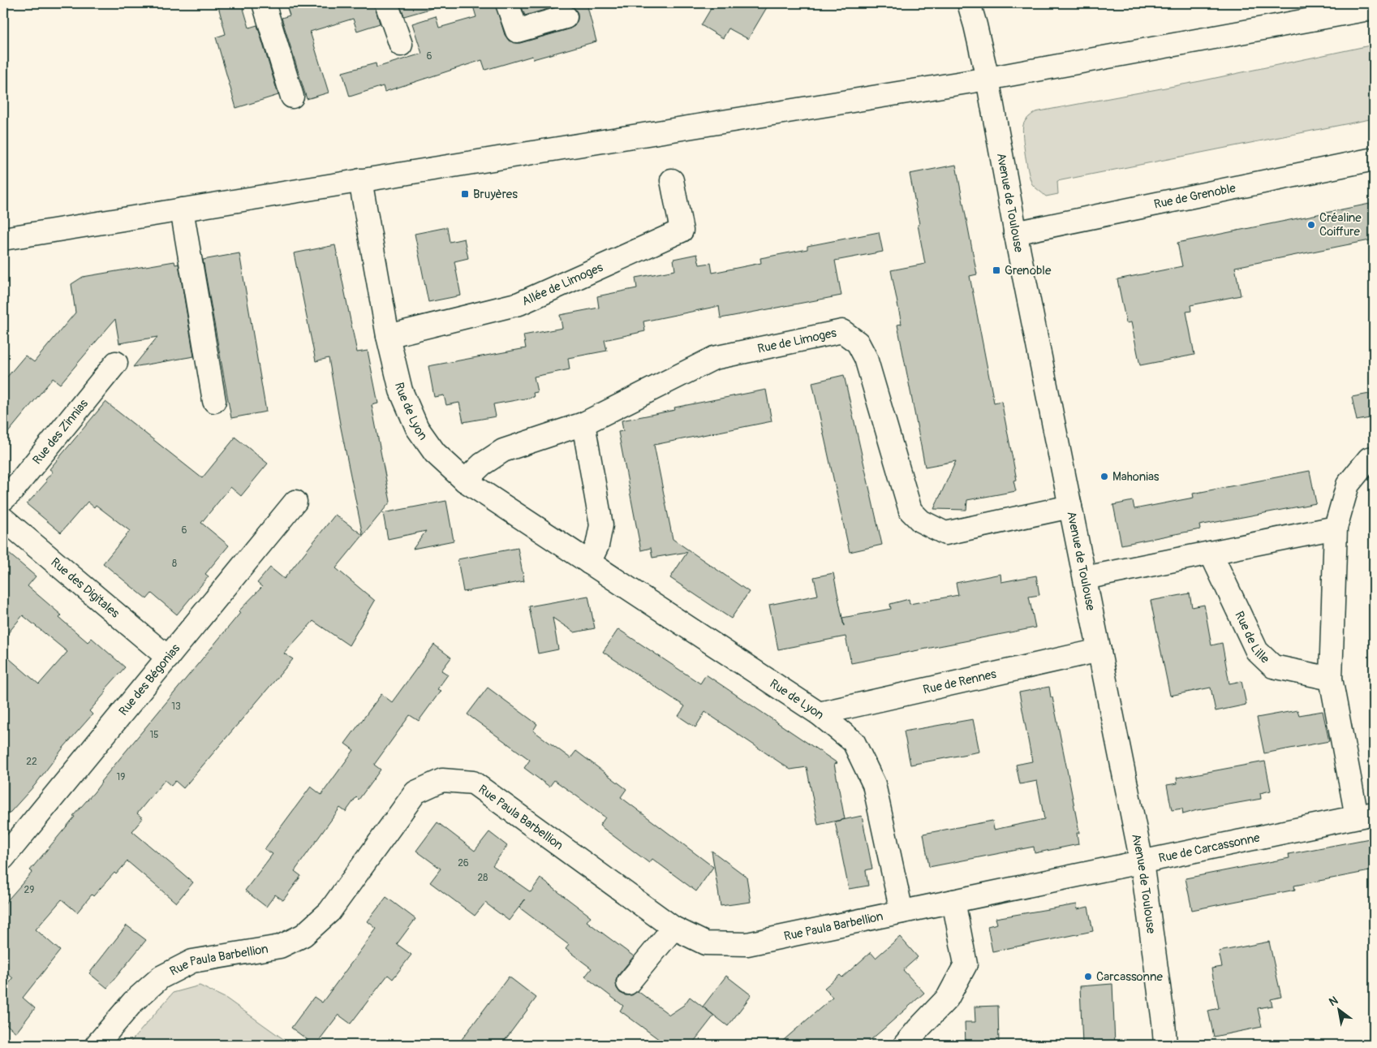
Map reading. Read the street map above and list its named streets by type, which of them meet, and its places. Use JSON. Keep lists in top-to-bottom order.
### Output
{
  "streets": {
    "street": [
      "Rue de Grenoble",
      "Avenue de Toulouse",
      "Allée de Limoges",
      "Rue de Limoges",
      "Rue de Lyon",
      "Rue des Zinnias",
      "Rue des Digitales",
      "Rue de Lille",
      "Rue des Bégonias",
      "Rue de Rennes",
      "Rue Paula Barbellion",
      "Rue de Carcassonne"
    ]
  },
  "crossings": [
    ["Rue de Grenoble", "Avenue de Toulouse"],
    ["Avenue de Toulouse", "Rue de Limoges"],
    ["Avenue de Toulouse", "Rue de Rennes"],
    ["Avenue de Toulouse", "Rue de Carcassonne"],
    ["Allée de Limoges", "Rue de Lyon"],
    ["Rue de Limoges", "Rue de Lyon"],
    ["Rue de Lyon", "Rue de Rennes"],
    ["Rue de Lyon", "Rue Paula Barbellion"],
    ["Rue de Lyon", "Rue de Carcassonne"],
    ["Rue des Digitales", "Rue des Bégonias"],
    ["Rue Paula Barbellion", "Rue de Carcassonne"]
  ],
  "places": {
    "transit": ["Bruyères", "Grenoble"],
    "other": ["Créaline Coiffure", "Mahonias", "Carcassonne"]
  },
  "house_numbers": [
    "6",
    "6",
    "8",
    "13",
    "15",
    "22",
    "19",
    "26",
    "28",
    "29"
  ],
  "north": "top left"
}
